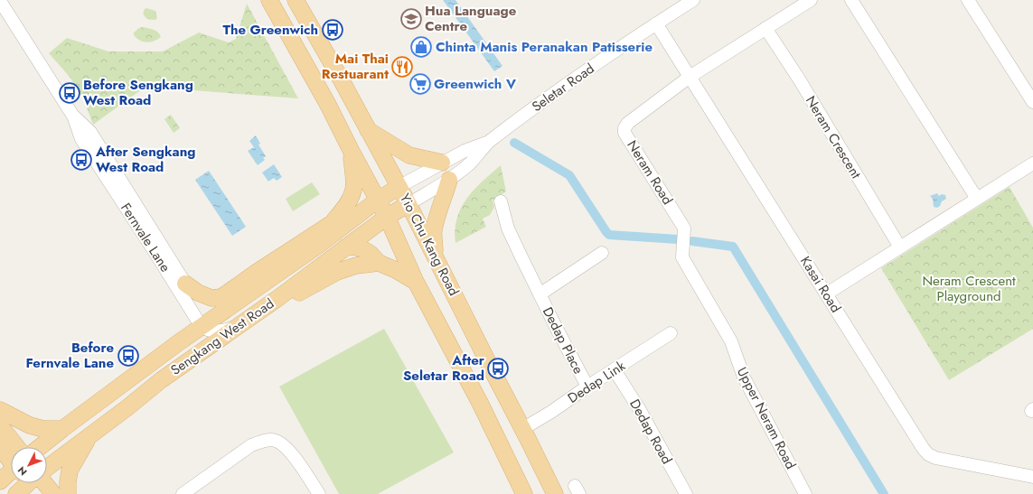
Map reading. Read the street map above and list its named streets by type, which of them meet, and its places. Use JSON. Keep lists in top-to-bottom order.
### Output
{
  "streets": {
    "main road": ["Yio Chu Kang Road", "Sengkang West Road"],
    "street": [
      "Seletar Road",
      "Neram Crescent",
      "Neram Road",
      "Fernvale Lane",
      "Kasai Road",
      "Dedap Place",
      "Dedap Link",
      "Upper Neram Road",
      "Dedap Road"
    ]
  },
  "crossings": [
    ["Seletar Road", "Yio Chu Kang Road"],
    ["Seletar Road", "Kasai Road"],
    ["Seletar Road", "Sengkang West Road"],
    ["Neram Crescent", "Neram Road"],
    ["Neram Road", "Kasai Road"],
    ["Neram Road", "Upper Neram Road"],
    ["Fernvale Lane", "Sengkang West Road"],
    ["Yio Chu Kang Road", "Sengkang West Road"],
    ["Yio Chu Kang Road", "Dedap Link"],
    ["Dedap Place", "Dedap Link"],
    ["Dedap Link", "Dedap Road"]
  ],
  "parks": ["Neram Crescent Playground"],
  "places": {
    "school or university": ["Hua Language Centre"],
    "bus stop": [
      "The Greenwich",
      "Before Sengkang West Road",
      "After Sengkang West Road",
      "Before Fernvale Lane",
      "After Seletar Road"
    ],
    "shop": ["Chinta Manis Peranakan Patisserie"],
    "restaurant": ["Mai Thai Restuarant"],
    "supermarket": ["Greenwich V"]
  },
  "north": "bottom left"
}
